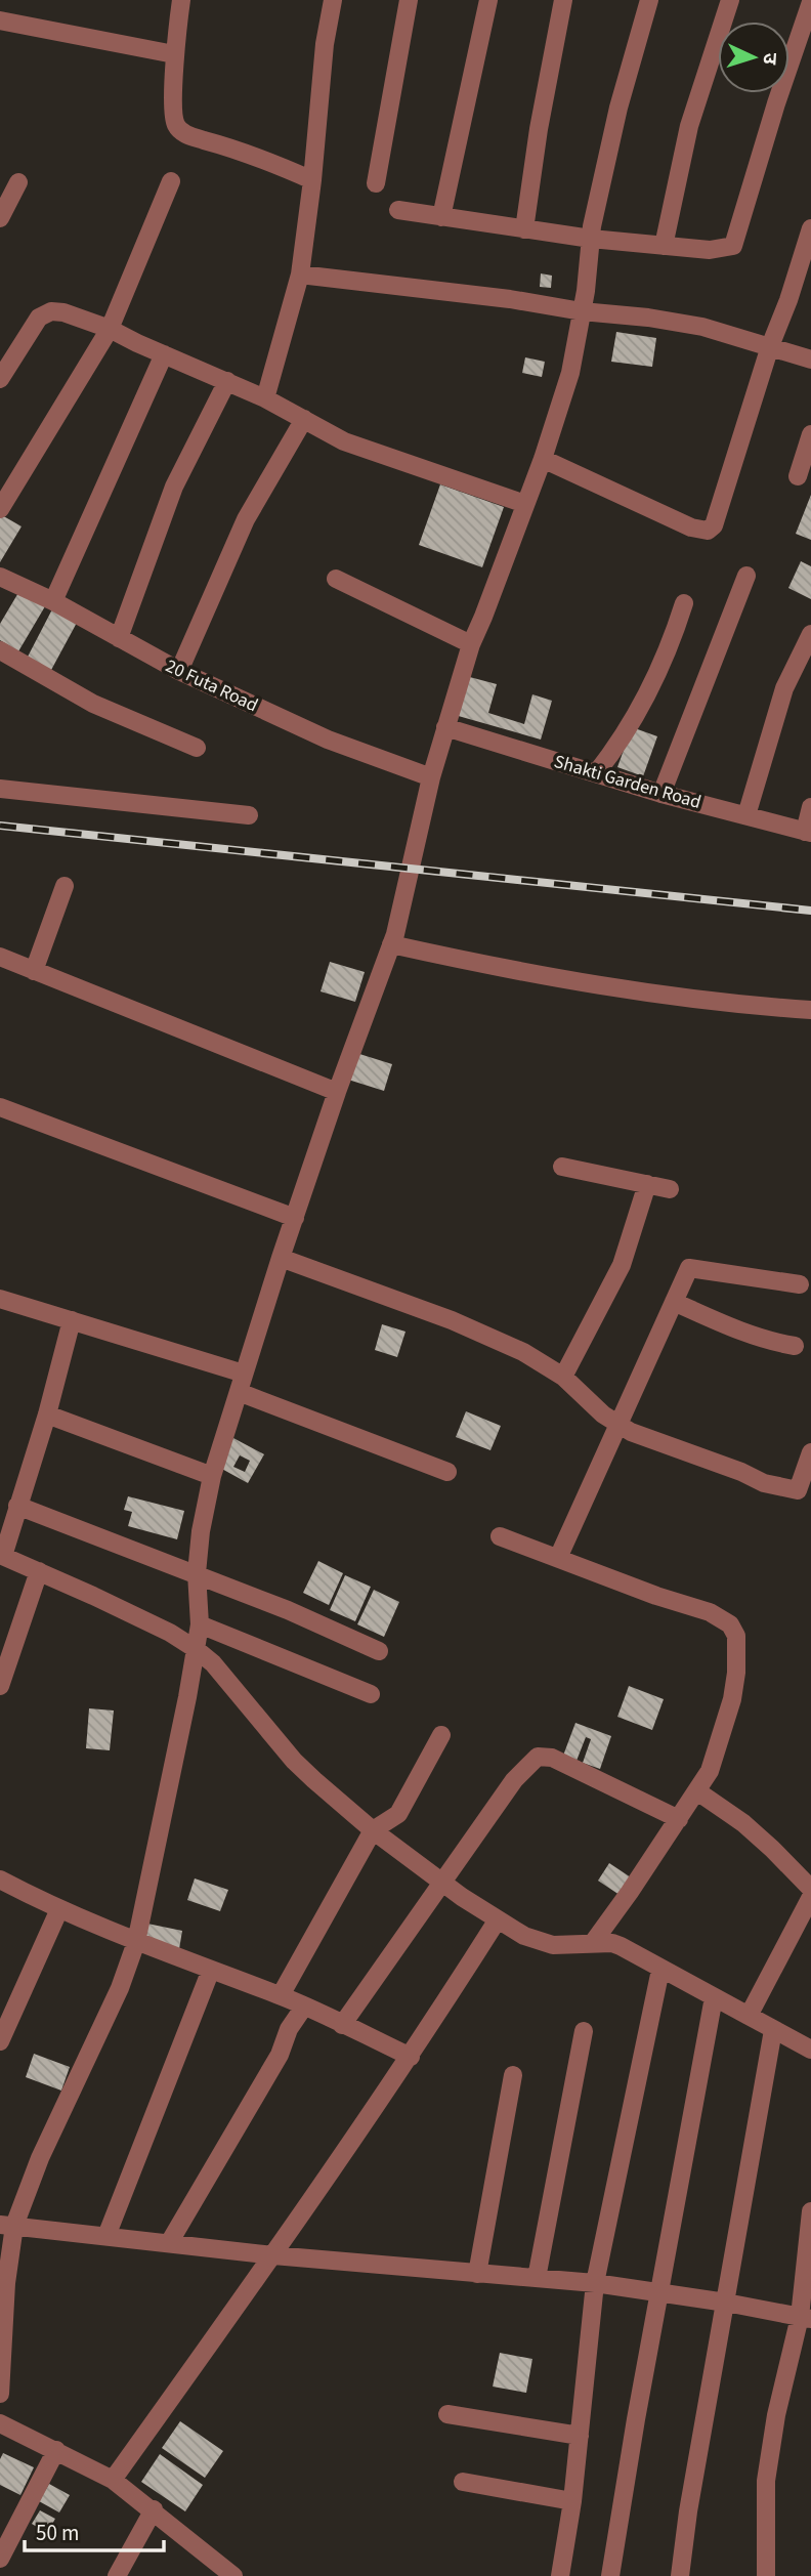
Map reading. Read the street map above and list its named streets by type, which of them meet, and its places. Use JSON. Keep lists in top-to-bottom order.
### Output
{
  "streets": {
    "street": ["20 Futa Road", "Shakti Garden Road"]
  },
  "scale_bar": "50 m",
  "north": "right"
}
